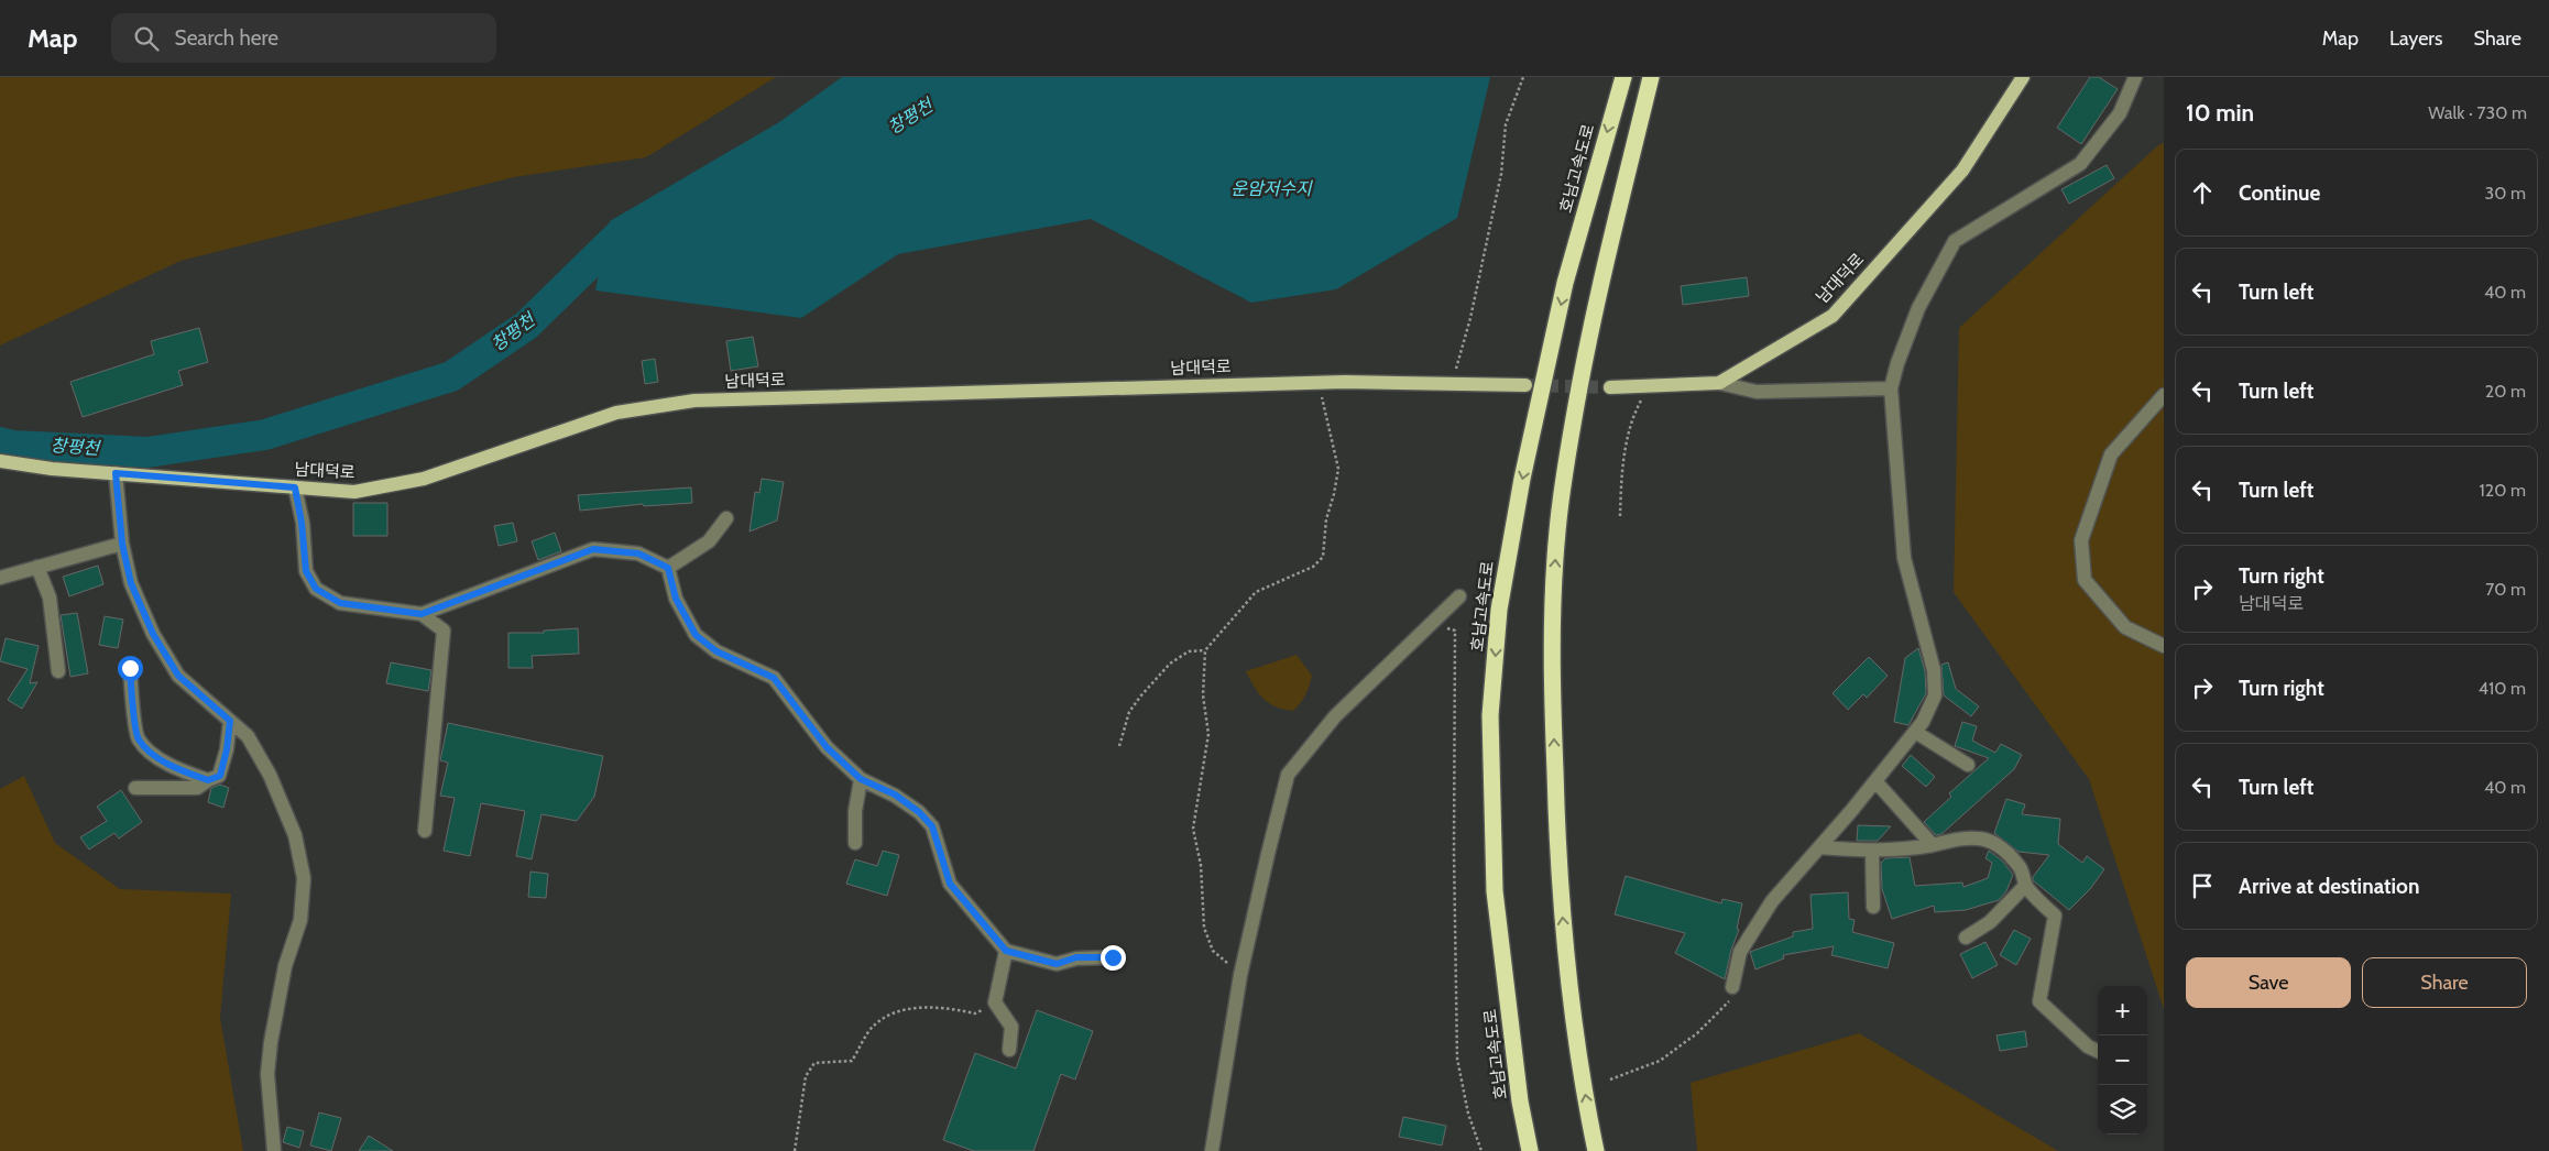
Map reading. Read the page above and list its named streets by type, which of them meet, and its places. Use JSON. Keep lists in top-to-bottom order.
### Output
{
  "streets": {
    "highway": ["호남고속도로"],
    "main road": ["남대덕로"]
  },
  "water": ["창평천", "운암저수지"],
  "page": {
    "header": "Map",
    "search": "Search here",
    "nav": ["Map", "Layers", "Share"],
    "heading": ["10 min", "Walk · 730 m"],
    "list": [
      ["Continue", "30 m"],
      ["Turn left", "40 m"],
      ["Turn left", "20 m"],
      ["Turn left", "120 m"],
      ["Turn right", "남대덕로", "70 m"],
      ["Turn right", "410 m"],
      ["Turn left", "40 m"],
      "Arrive at destination"
    ],
    "buttons": ["Save", "Share"],
    "map_buttons": ["+", "−"]
  }
}
